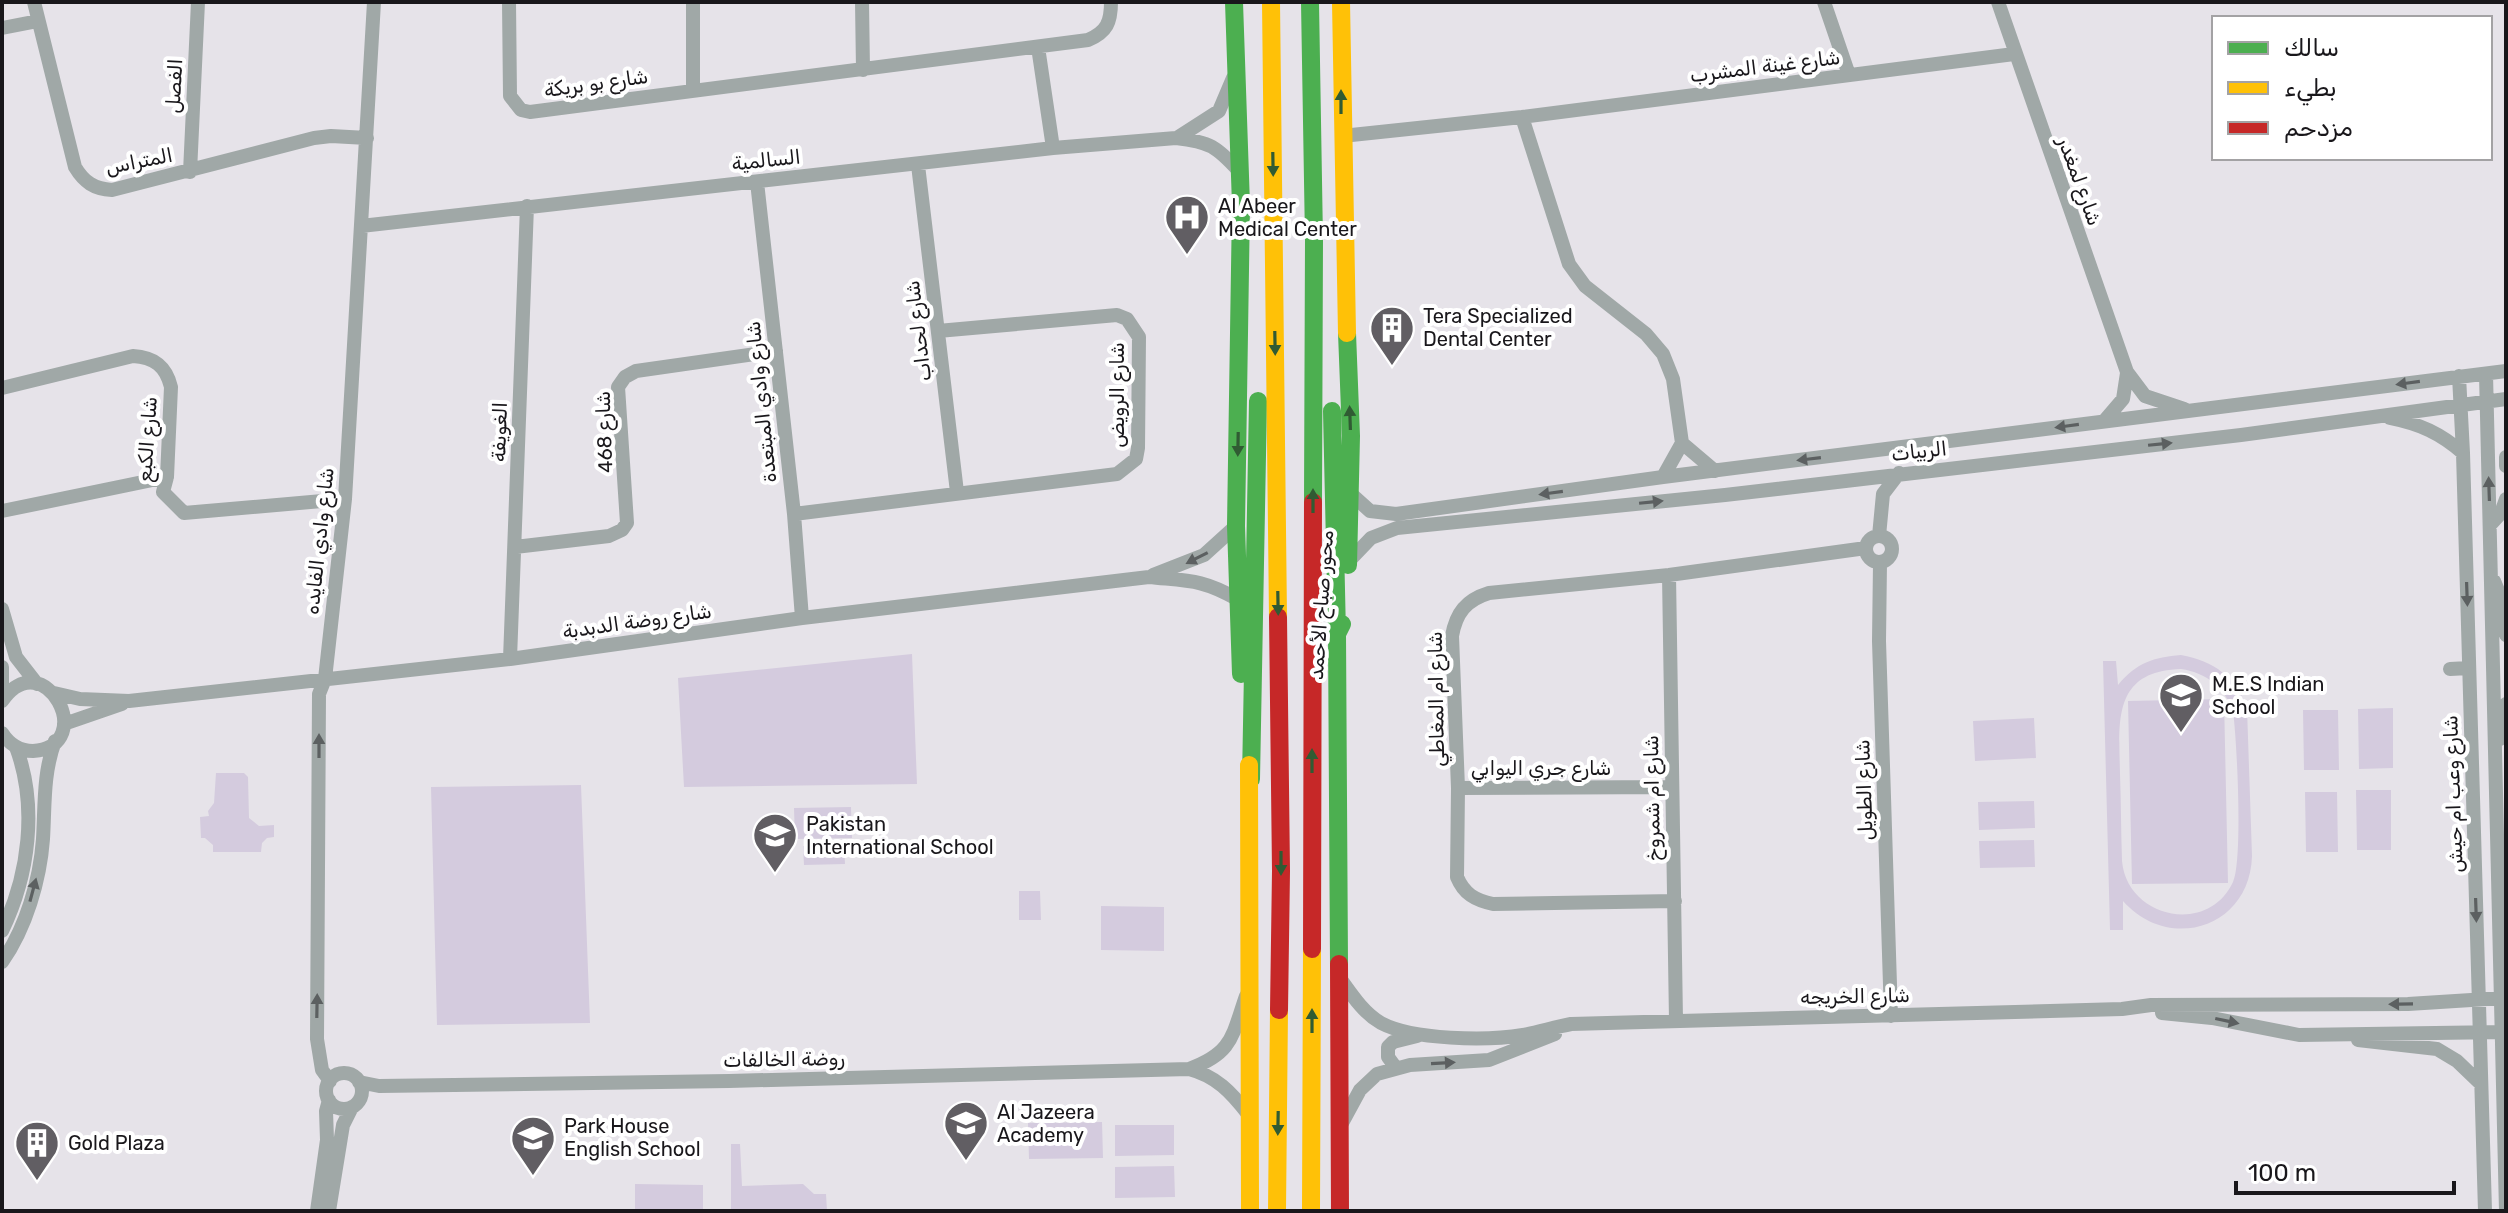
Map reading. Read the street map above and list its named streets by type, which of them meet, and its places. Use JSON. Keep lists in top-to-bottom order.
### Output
{
  "streets": {
    "main road": ["محور صباح الأحمد"],
    "street": [
      "شارع غينة المشرب",
      "شارع بو بريكة",
      "الفصل",
      "السالمية",
      "المتراس",
      "شارع لمغدر",
      "شارع لحداب",
      "شارع الرويض",
      "شارع وادي المبتعدة",
      "الغويفة",
      "شارع 468",
      "شارع الكبع",
      "الربيات",
      "شارع وادي الفايده",
      "شارع روضة الدبدبة",
      "شارع ام المغاطي",
      "شارع جري اليوابي",
      "شارع الطويل",
      "شارع وعب ام حيش",
      "شارع ام شمروخ",
      "شارع الخريجه",
      "روضة الخالفات"
    ]
  },
  "crossings": [
    ["شارع غينة المشرب", "شارع لمغدر"],
    ["شارع غينة المشرب", "محور صباح الأحمد"],
    ["الفصل", "المتراس"],
    ["السالمية", "شارع لحداب"],
    ["السالمية", "شارع وادي المبتعدة"],
    ["السالمية", "الغويفة"],
    ["السالمية", "شارع وادي الفايده"],
    ["المتراس", "شارع وادي الفايده"],
    ["شارع لمغدر", "الربيات"],
    ["شارع لحداب", "شارع الرويض"],
    ["شارع الرويض", "شارع وادي المبتعدة"],
    ["شارع وادي المبتعدة", "شارع 468"],
    ["شارع وادي المبتعدة", "شارع روضة الدبدبة"],
    ["الغويفة", "شارع 468"],
    ["الغويفة", "شارع روضة الدبدبة"],
    ["شارع الكبع", "شارع وادي الفايده"],
    ["الربيات", "محور صباح الأحمد"],
    ["الربيات", "شارع وعب ام حيش"],
    ["شارع وادي الفايده", "شارع روضة الدبدبة"],
    ["شارع وادي الفايده", "روضة الخالفات"],
    ["محور صباح الأحمد", "شارع الخريجه"],
    ["شارع ام المغاطي", "شارع جري اليوابي"],
    ["شارع ام المغاطي", "شارع الطويل"],
    ["شارع ام المغاطي", "شارع ام شمروخ"],
    ["شارع جري اليوابي", "شارع ام شمروخ"],
    ["شارع الطويل", "شارع الخريجه"],
    ["شارع وعب ام حيش", "شارع الخريجه"],
    ["شارع ام شمروخ", "شارع الخريجه"]
  ],
  "one_way": ["شارع وادي الفايده"],
  "places": {
    "hospital": ["Al Abeer Medical Center"],
    "building": ["Tera Specialized Dental Center", "Gold Plaza"],
    "school or university": [
      "M.E.S Indian School",
      "Pakistan International School",
      "Al Jazeera Academy",
      "Park House English School"
    ]
  },
  "legend": ["سالك", "بطيء", "مزدحم"],
  "scale_bar": "100 m"
}
